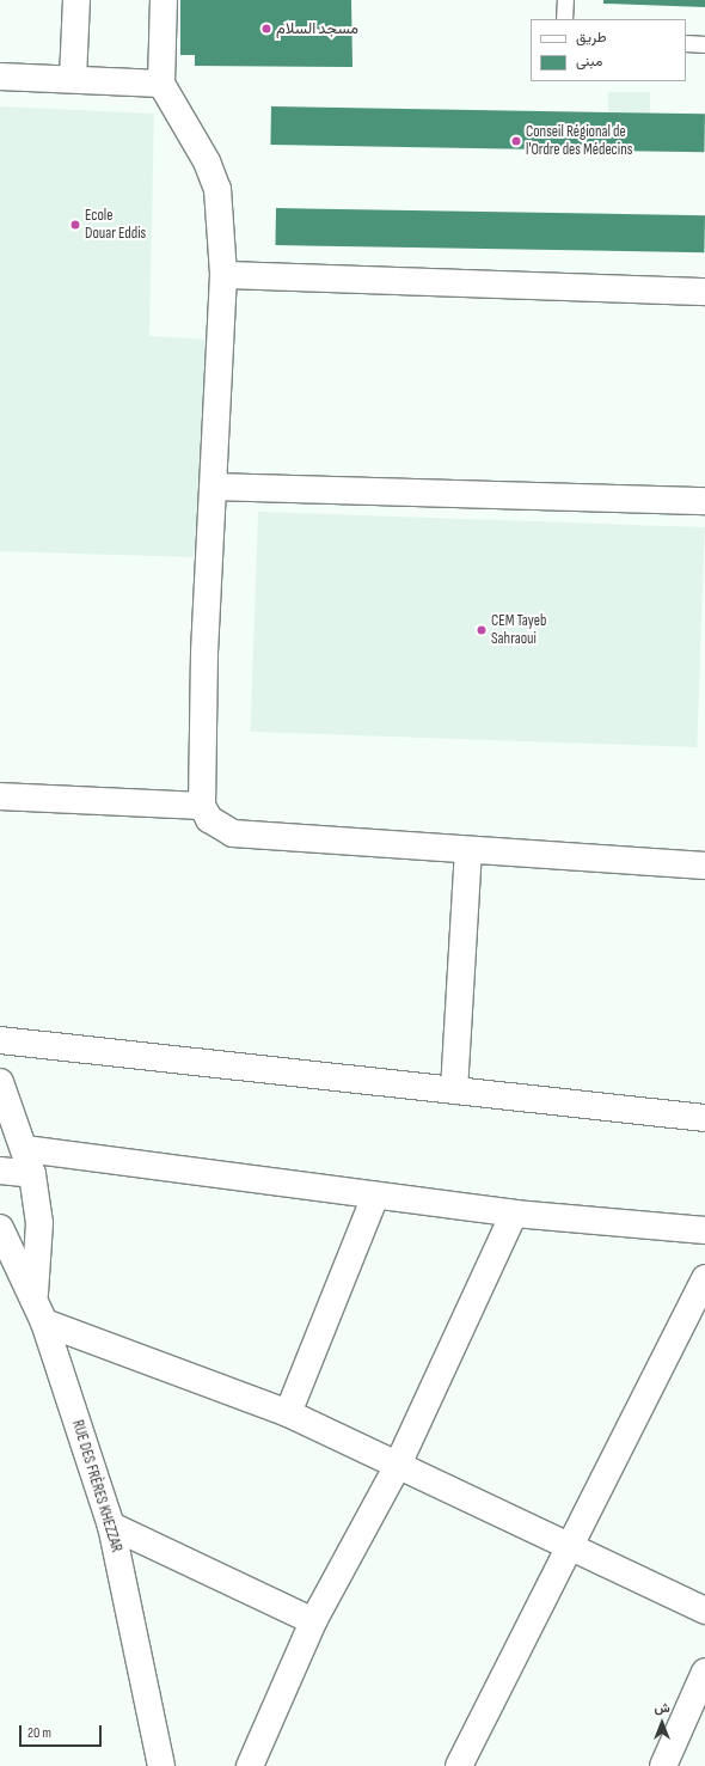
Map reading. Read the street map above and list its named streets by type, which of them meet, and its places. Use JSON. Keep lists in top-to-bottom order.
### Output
{
  "streets": {
    "street": ["RUE DES FRÈRES KHEZZAR"]
  },
  "places": [
    "مسجد السلام",
    "Conseil Régional de l'Ordre des Médecins",
    "Ecole Douar Eddis",
    "CEM Tayeb Sahraoui"
  ],
  "legend": ["طريق", "مبنى"],
  "scale_bar": "20 m",
  "north": "top"
}
